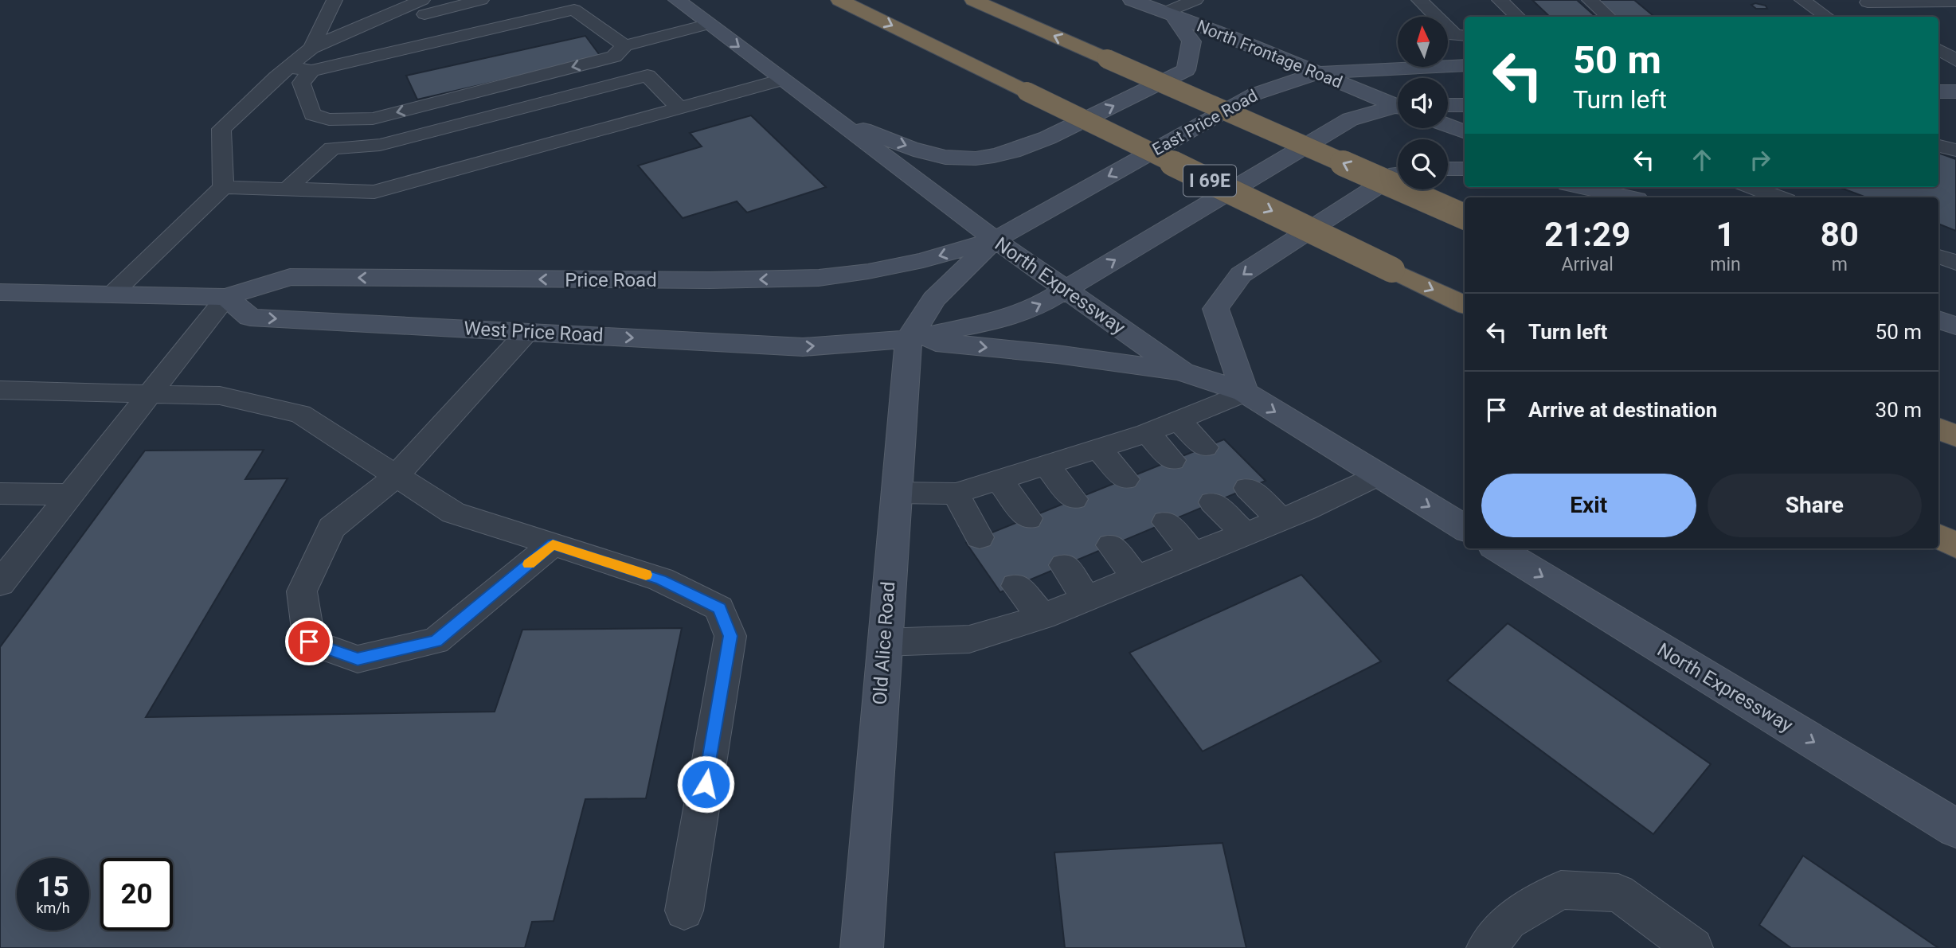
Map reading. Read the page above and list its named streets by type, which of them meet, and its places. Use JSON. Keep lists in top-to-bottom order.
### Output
{
  "streets": {
    "highway": ["I 69E"],
    "main road": [
      "North Frontage Road",
      "East Price Road",
      "Price Road",
      "North Expressway",
      "West Price Road",
      "Old Alice Road"
    ]
  },
  "crossings": [
    ["North Frontage Road", "East Price Road"],
    ["East Price Road", "Price Road"],
    ["East Price Road", "North Expressway"],
    ["Price Road", "North Expressway"],
    ["Price Road", "West Price Road"],
    ["North Expressway", "West Price Road"],
    ["West Price Road", "Old Alice Road"]
  ],
  "one_way": ["Price Road", "North Expressway", "West Price Road"],
  "north": "top",
  "page": {
    "turn": ["50 m", "Turn left"],
    "eta": [
      "21:29",
      "Arrival",
      "1",
      "min",
      "80",
      "m"
    ],
    "list": [
      {
        "name": "Turn left",
        "value": "50 m"
      },
      {
        "name": "Arrive at destination",
        "value": "30 m"
      }
    ],
    "buttons": ["Exit", "Share"],
    "speed": "15 km/h",
    "limit": "20"
  }
}
